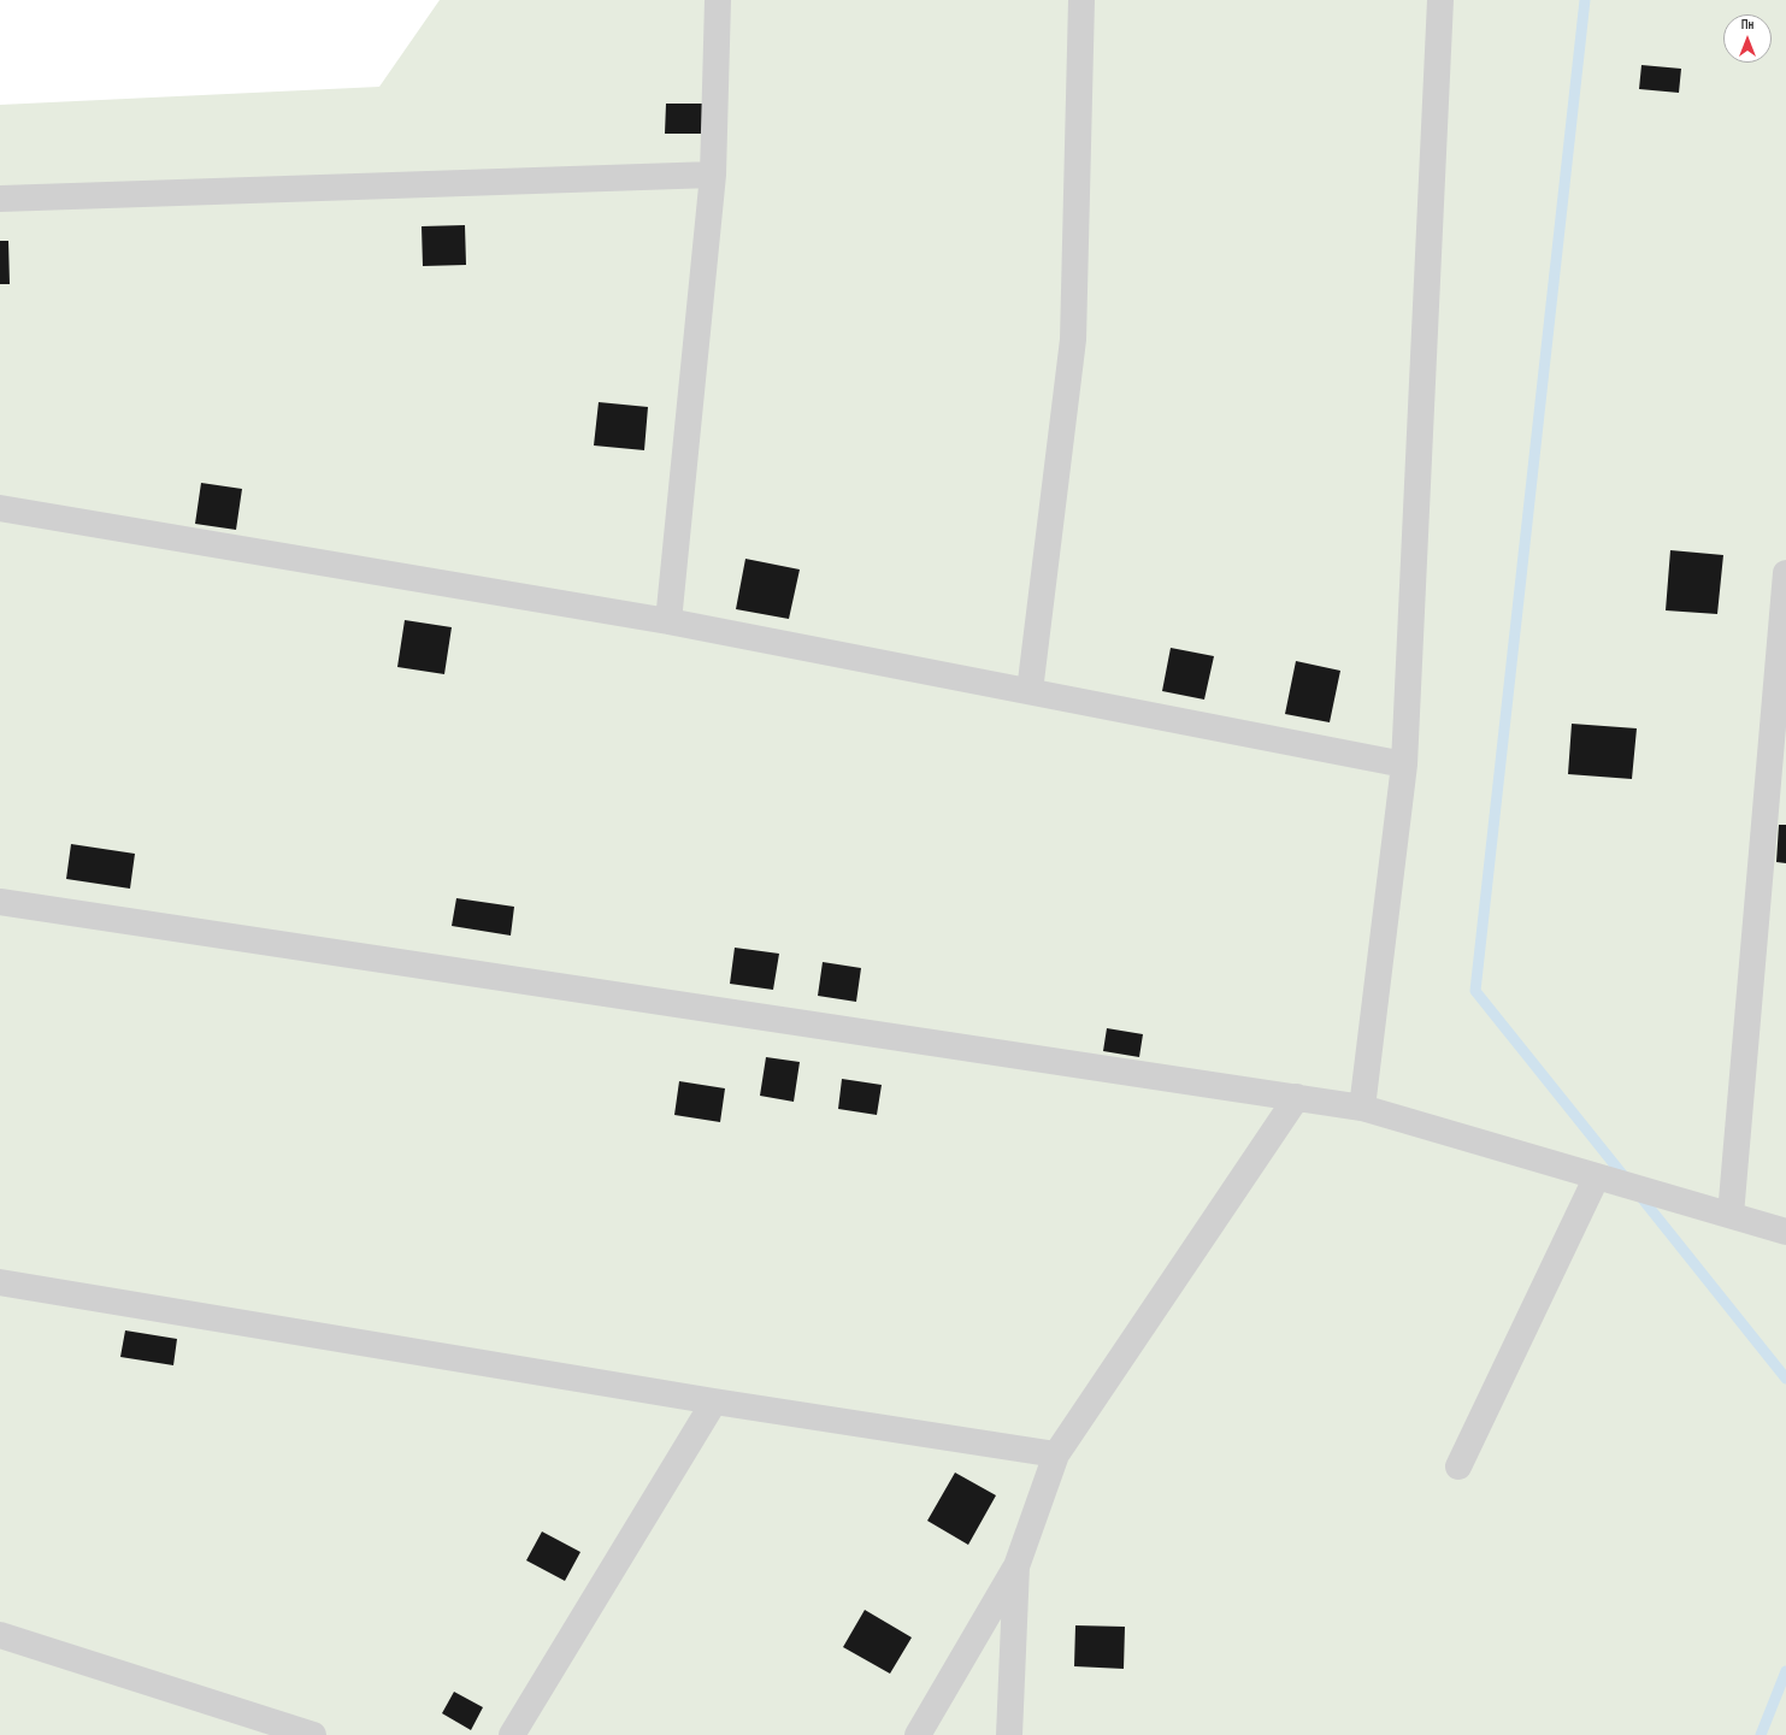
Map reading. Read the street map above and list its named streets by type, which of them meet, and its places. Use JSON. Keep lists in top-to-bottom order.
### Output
{
  "north": "top"
}
